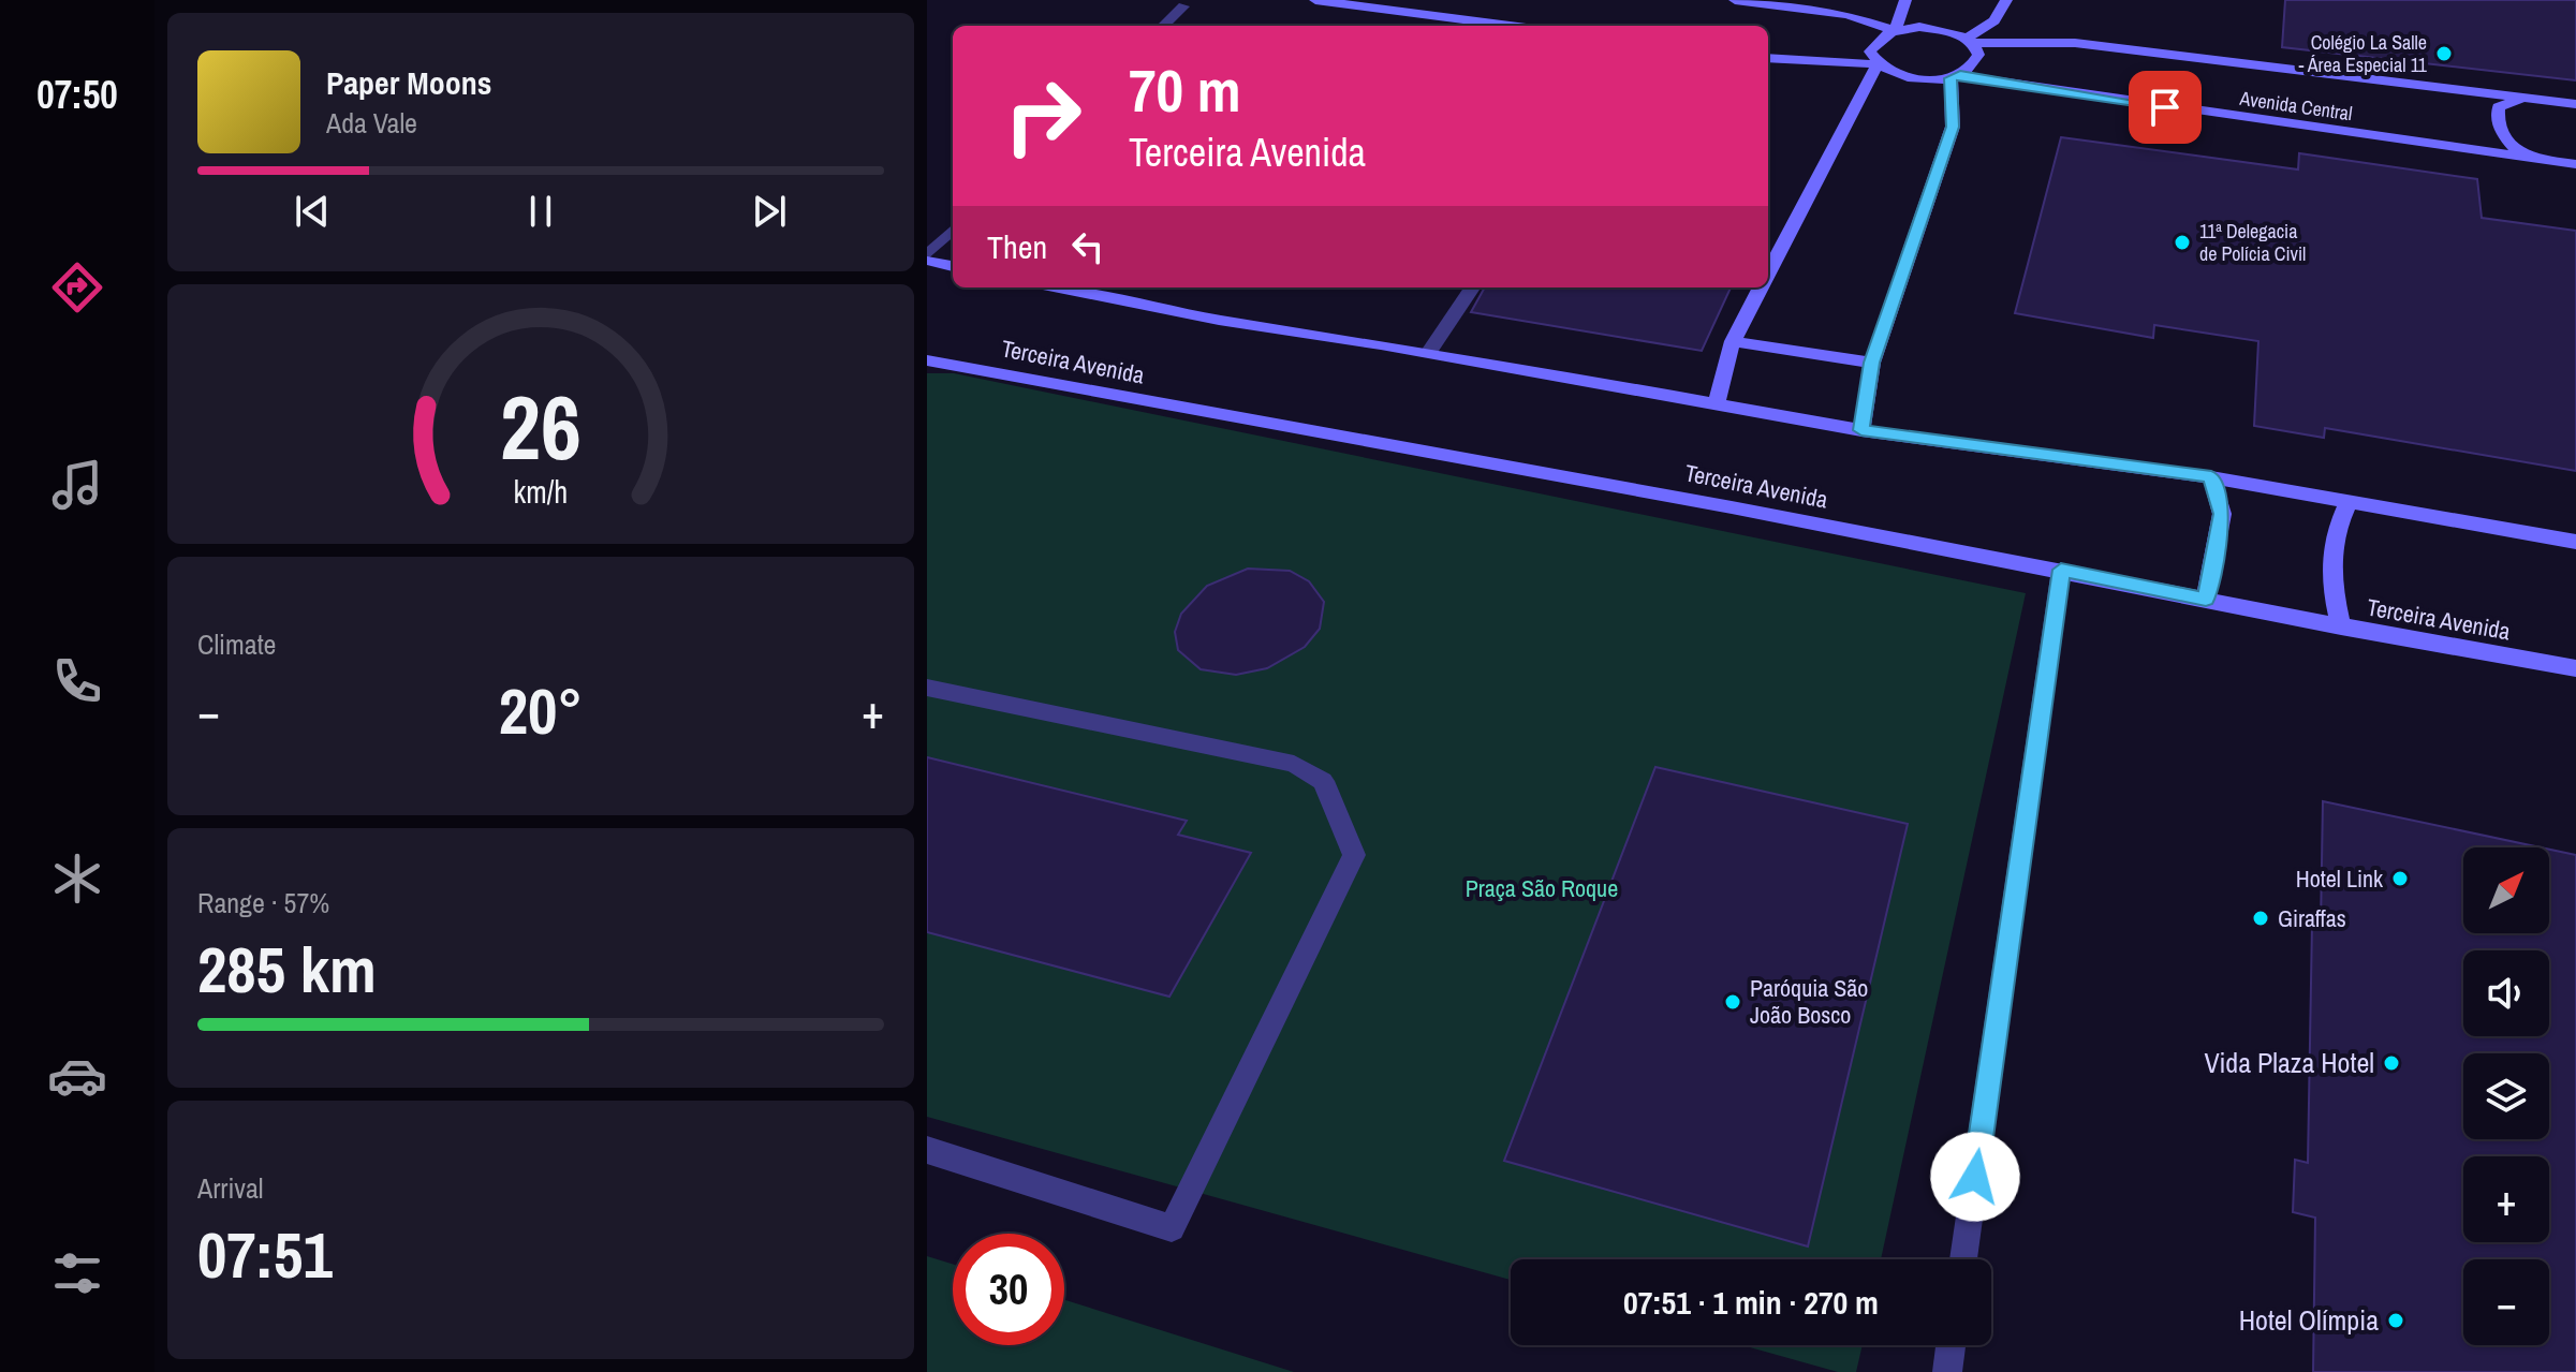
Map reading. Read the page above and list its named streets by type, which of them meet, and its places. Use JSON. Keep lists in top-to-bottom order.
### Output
{
  "streets": {
    "street": ["Avenida Central", "Terceira Avenida"]
  },
  "parks": ["Praça São Roque"],
  "places": [
    "Colégio La Salle - Área Especial 11",
    "11ª Delegacia de Polícia Civil",
    "Hotel Link",
    "Giraffas",
    "Paróquia São João Bosco",
    "Vida Plaza Hotel",
    "Hotel Olímpia"
  ],
  "north": "top right",
  "page": {
    "tabs": "07:50",
    "turn": ["70 m", "Terceira Avenida"],
    "song": ["Paper Moons", "Ada Vale"],
    "then": "Then",
    "tile": [
      "Climate",
      ["Range · 57%", "285 km"],
      ["Arrival", "07:51"]
    ],
    "heat": ["−", "20°", "+"],
    "map_buttons": ["+", "−"],
    "limit": "30",
    "trip": "07:51 · 1 min · 270 m",
    "gauge": ["26", "km/h"]
  }
}
